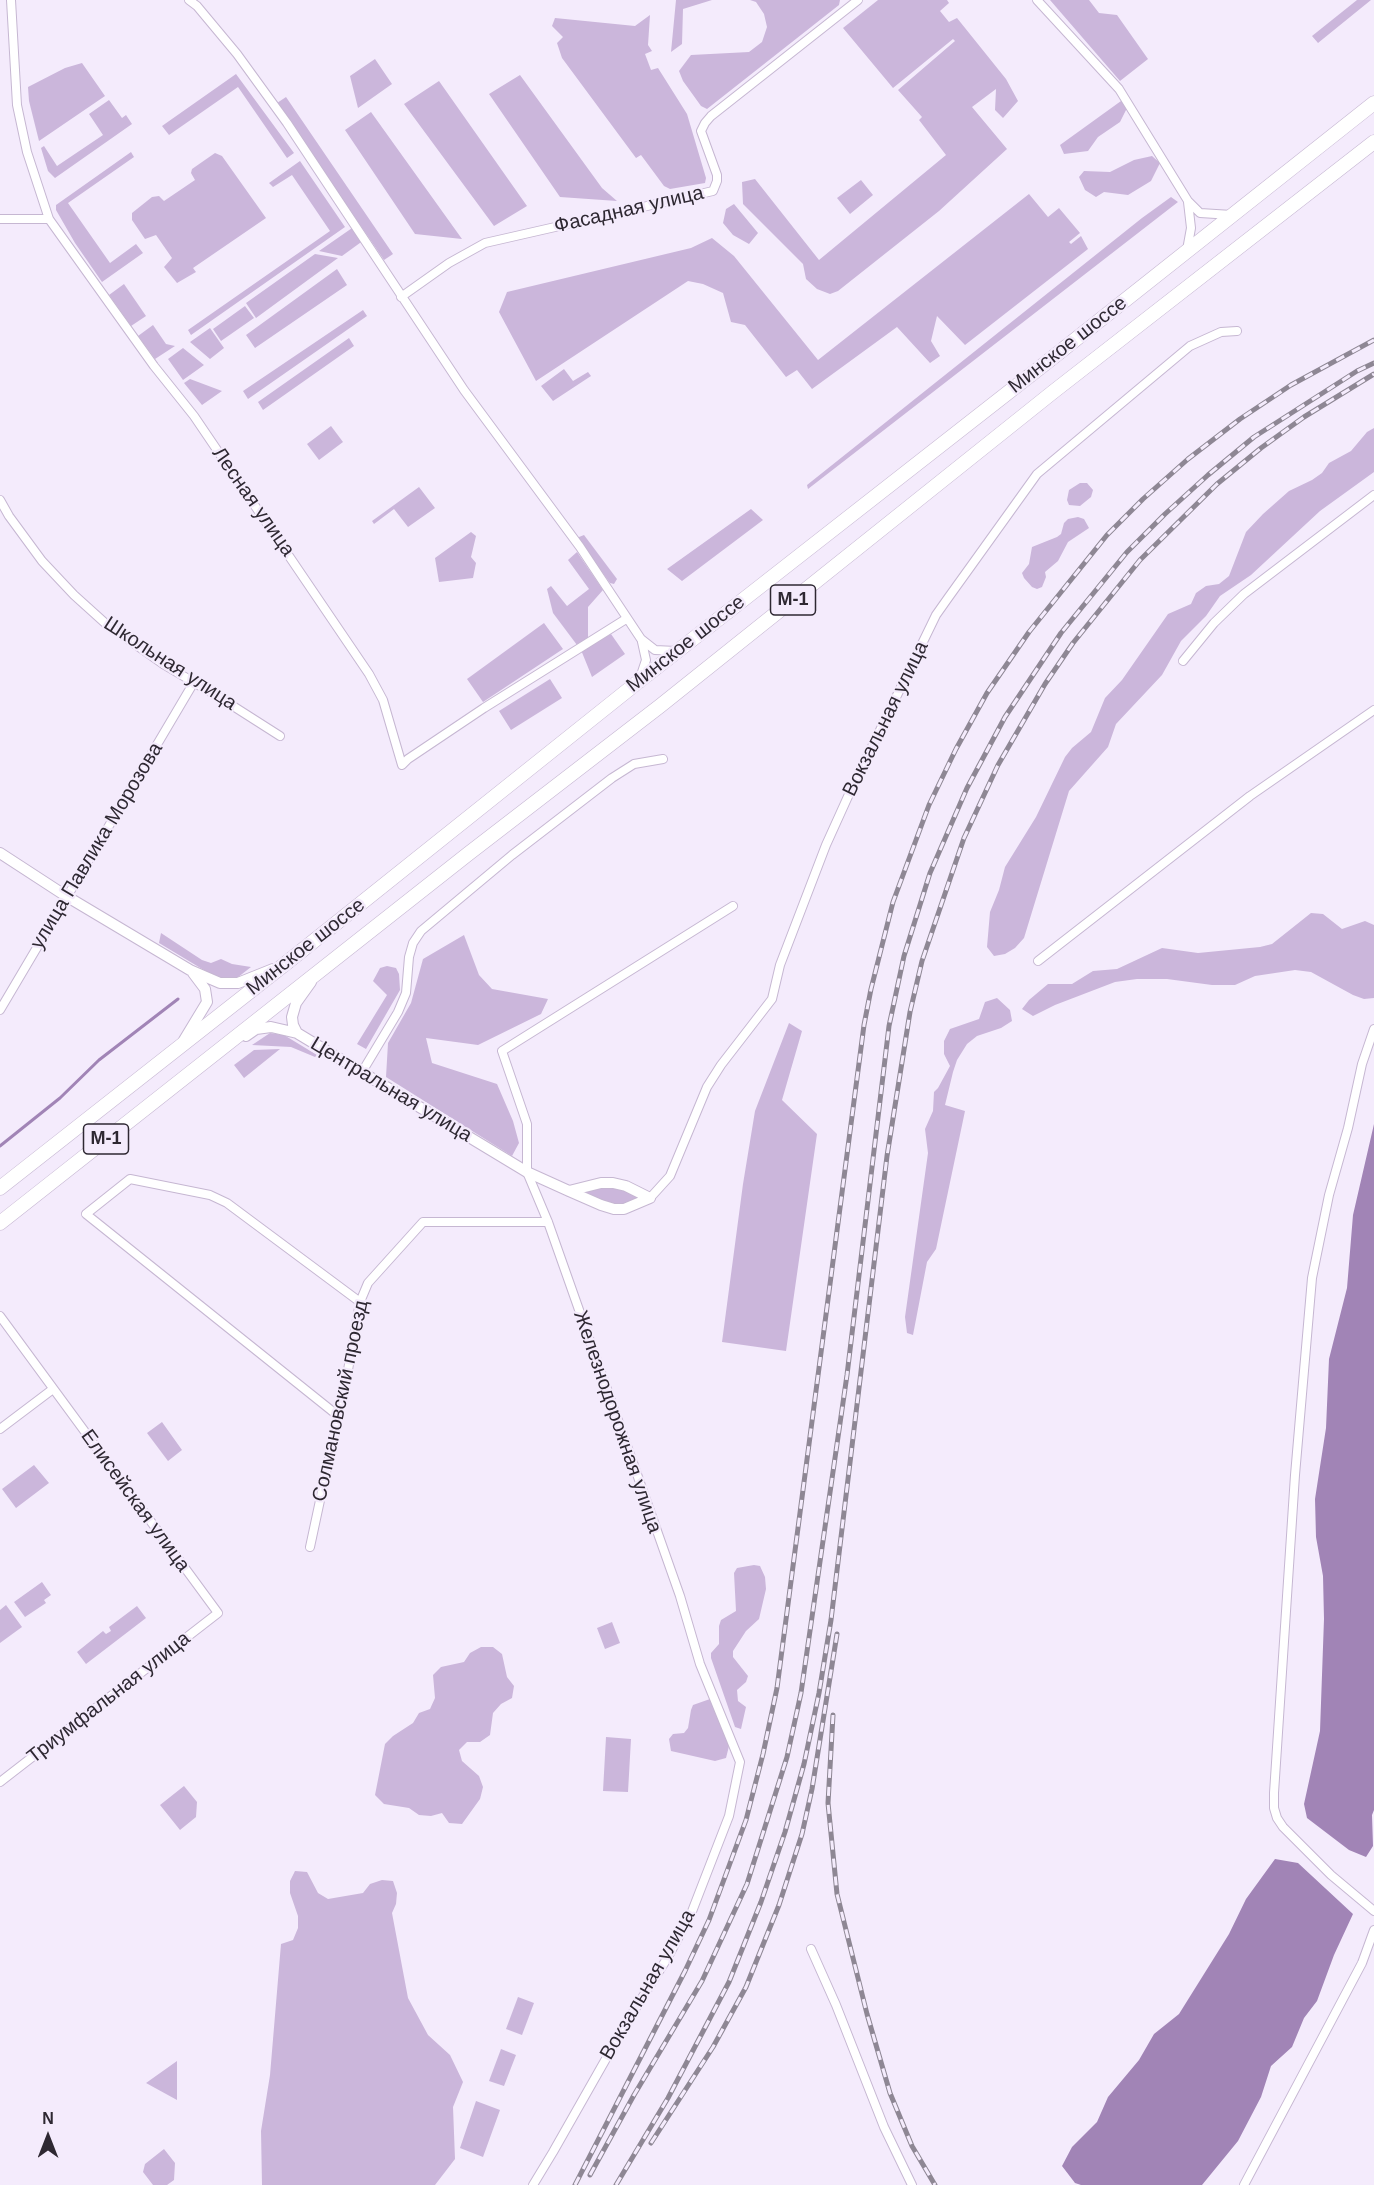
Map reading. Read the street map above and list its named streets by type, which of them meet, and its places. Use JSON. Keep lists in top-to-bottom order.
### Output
{
  "streets": {
    "highway": ["Минское шоссе", "М-1"],
    "street": [
      "Фасадная улица",
      "Лесная улица",
      "Школьная улица",
      "Вокзальная улица",
      "улица Павлика Морозова",
      "Центральная улица",
      "Солмановский проезд",
      "Железнодорожная улица",
      "Елисейская улица",
      "Триумфальная улица"
    ]
  },
  "crossings": [
    ["Минское шоссе", "Центральная улица"],
    ["Школьная улица", "улица Павлика Морозова"],
    ["Вокзальная улица", "Центральная улица"],
    ["Вокзальная улица", "Железнодорожная улица"],
    ["Центральная улица", "Железнодорожная улица"],
    ["Солмановский проезд", "Железнодорожная улица"],
    ["Елисейская улица", "Триумфальная улица"]
  ],
  "north": "top"
}
